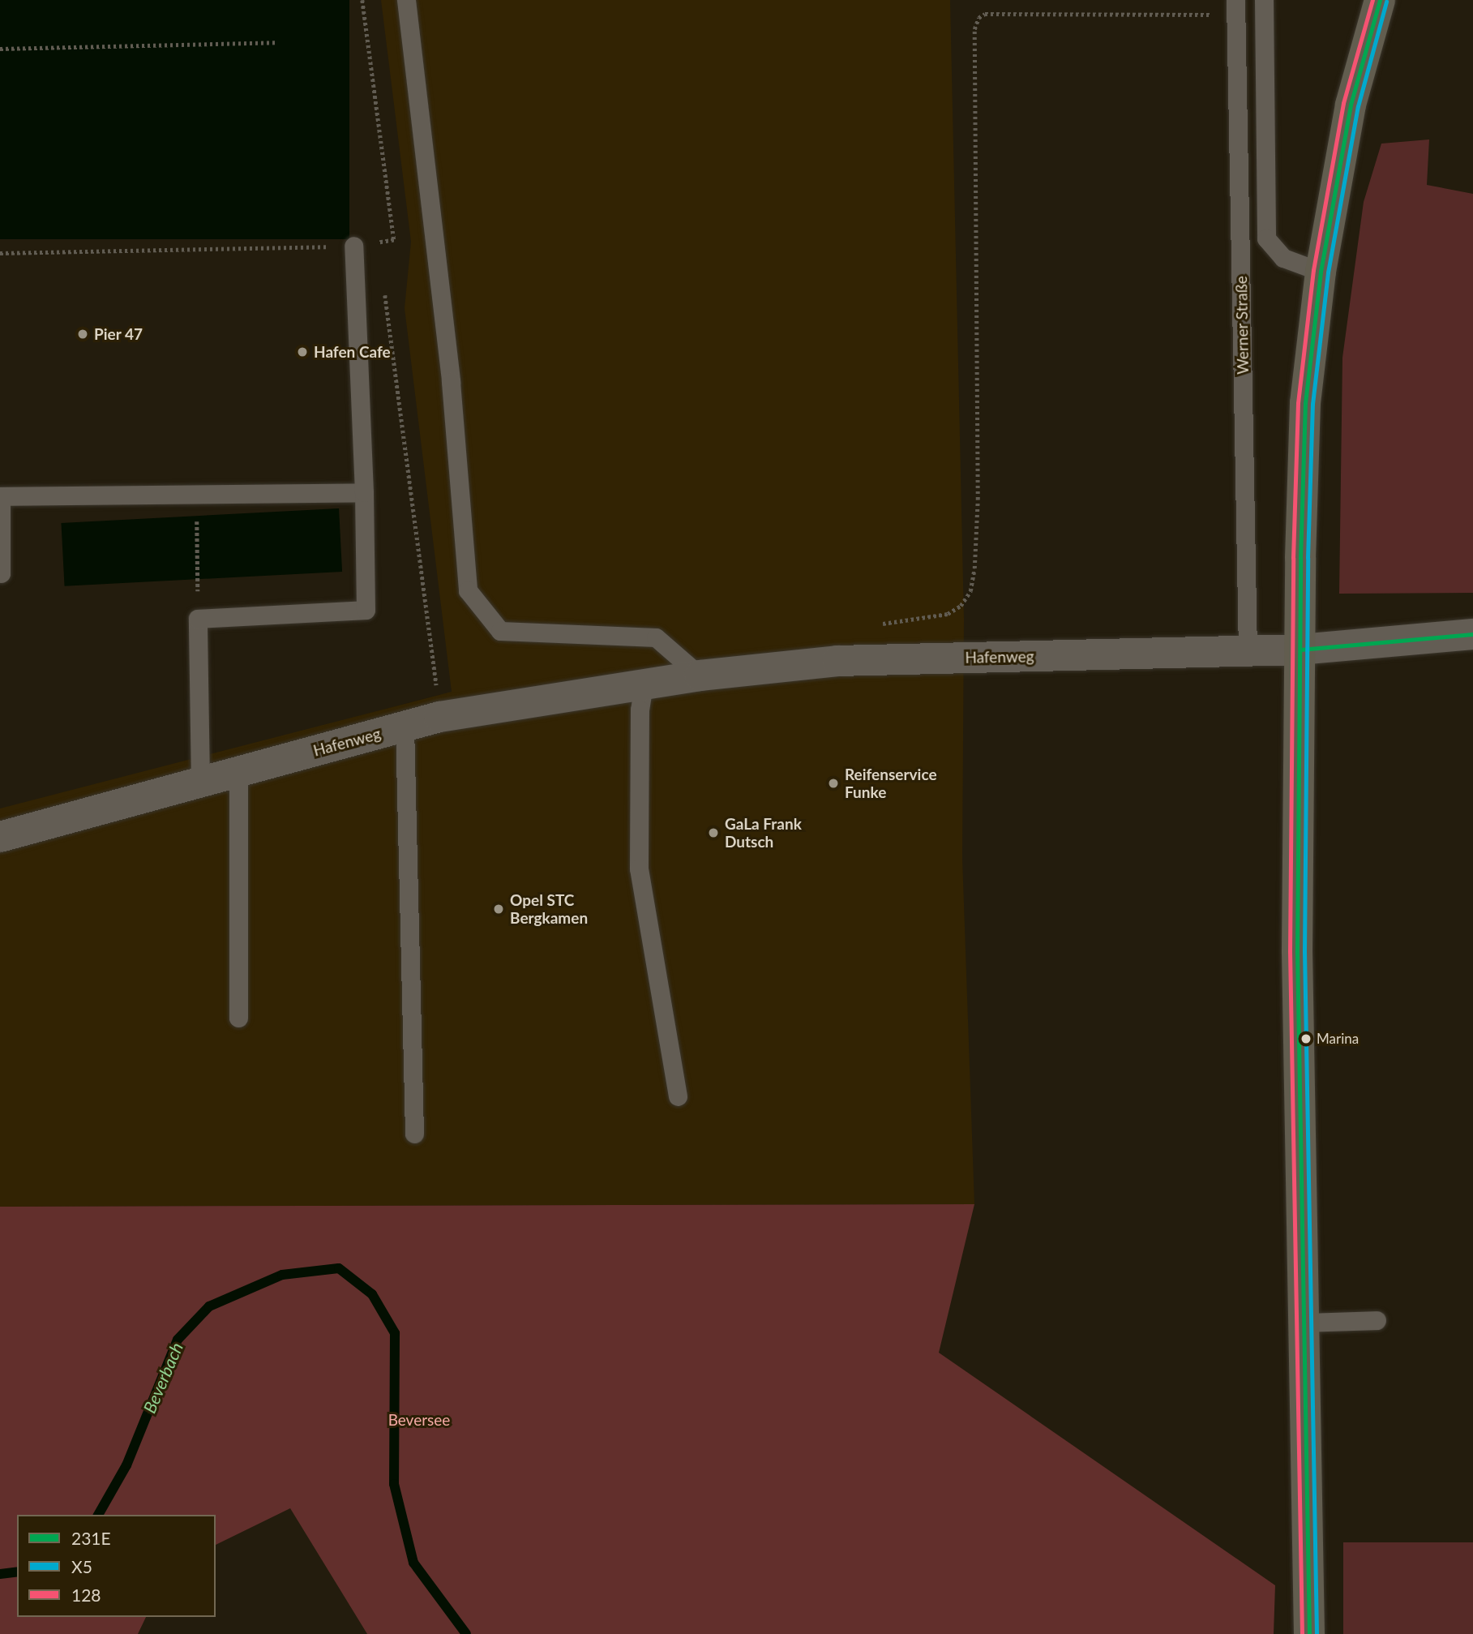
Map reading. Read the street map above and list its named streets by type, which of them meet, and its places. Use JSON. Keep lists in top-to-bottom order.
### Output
{
  "streets": {
    "street": ["Hafenweg"],
    "lane": ["Werner Straße"]
  },
  "crossings": [
    ["Werner Straße", "Hafenweg"]
  ],
  "water": ["Beverbach"],
  "parks": ["Beversee"],
  "places": [
    "Pier 47",
    "Hafen Cafe",
    "Reifenservice Funke",
    "GaLa Frank Dutsch",
    "Opel STC Bergkamen",
    "Marina"
  ],
  "lines": ["transit line 231E", "transit line 128", "transit line X5"],
  "legend": ["231E", "X5", "128"]
}
